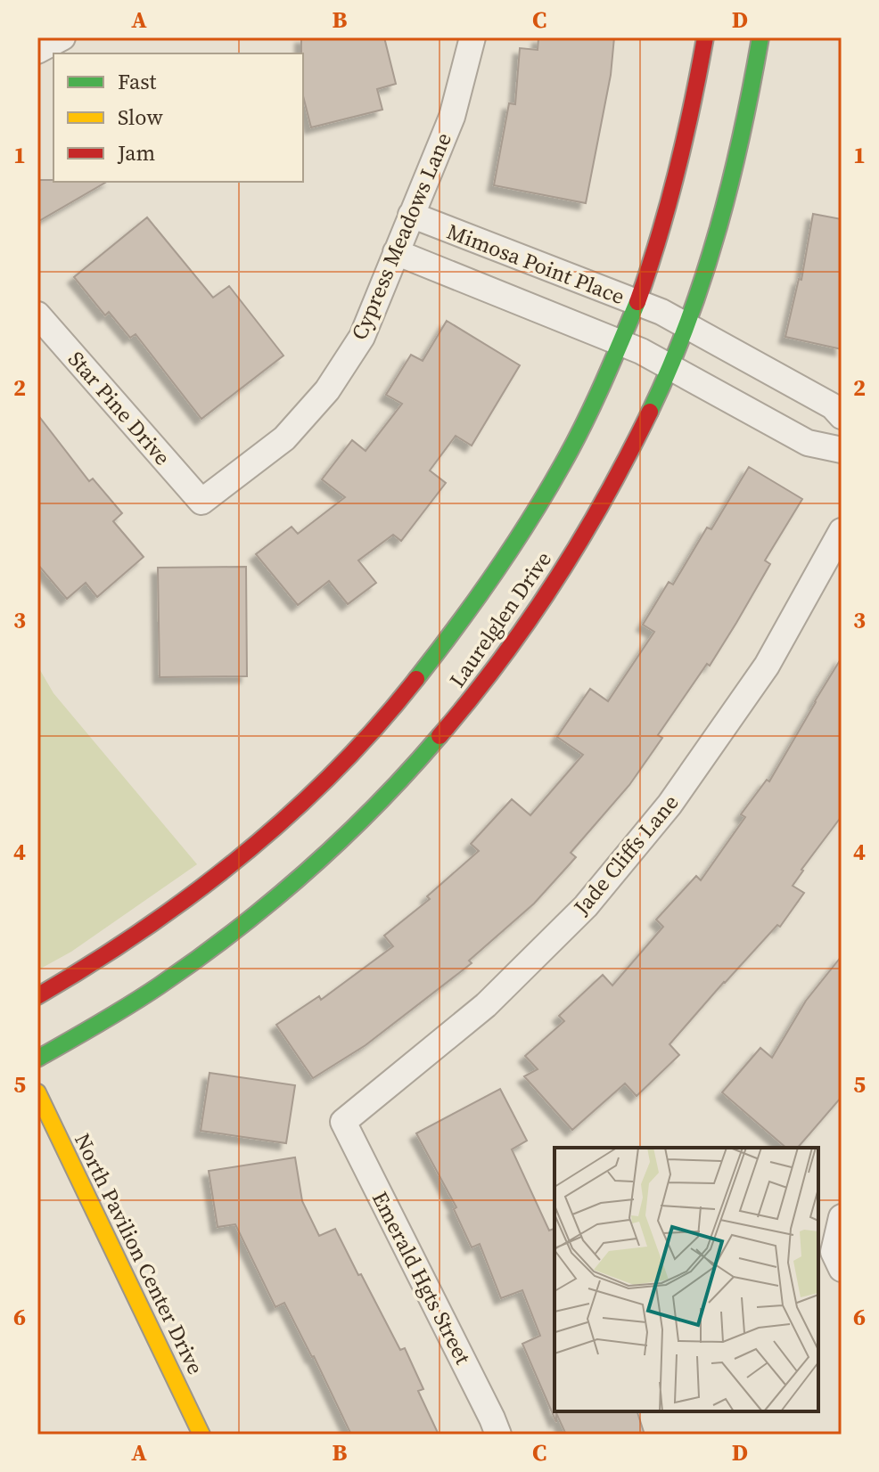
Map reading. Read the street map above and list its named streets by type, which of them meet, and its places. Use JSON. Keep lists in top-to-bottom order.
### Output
{
  "streets": {
    "street": [
      "Cypress Meadows Lane",
      "Mimosa Point Place",
      "Star Pine Drive",
      "Laurelglen Drive",
      "Jade Cliffs Lane",
      "North Pavilion Center Drive",
      "Emerald Hgts Street"
    ]
  },
  "crossings": [
    ["Cypress Meadows Lane", "Mimosa Point Place"],
    ["Cypress Meadows Lane", "Star Pine Drive"],
    ["Mimosa Point Place", "Laurelglen Drive"],
    ["Jade Cliffs Lane", "Emerald Hgts Street"]
  ],
  "legend": ["Fast", "Slow", "Jam"],
  "grid": {
    "columns": [
      "A",
      "B",
      "C",
      "D"
    ],
    "rows": [
      "1",
      "2",
      "3",
      "4",
      "5",
      "6"
    ]
  }
}
